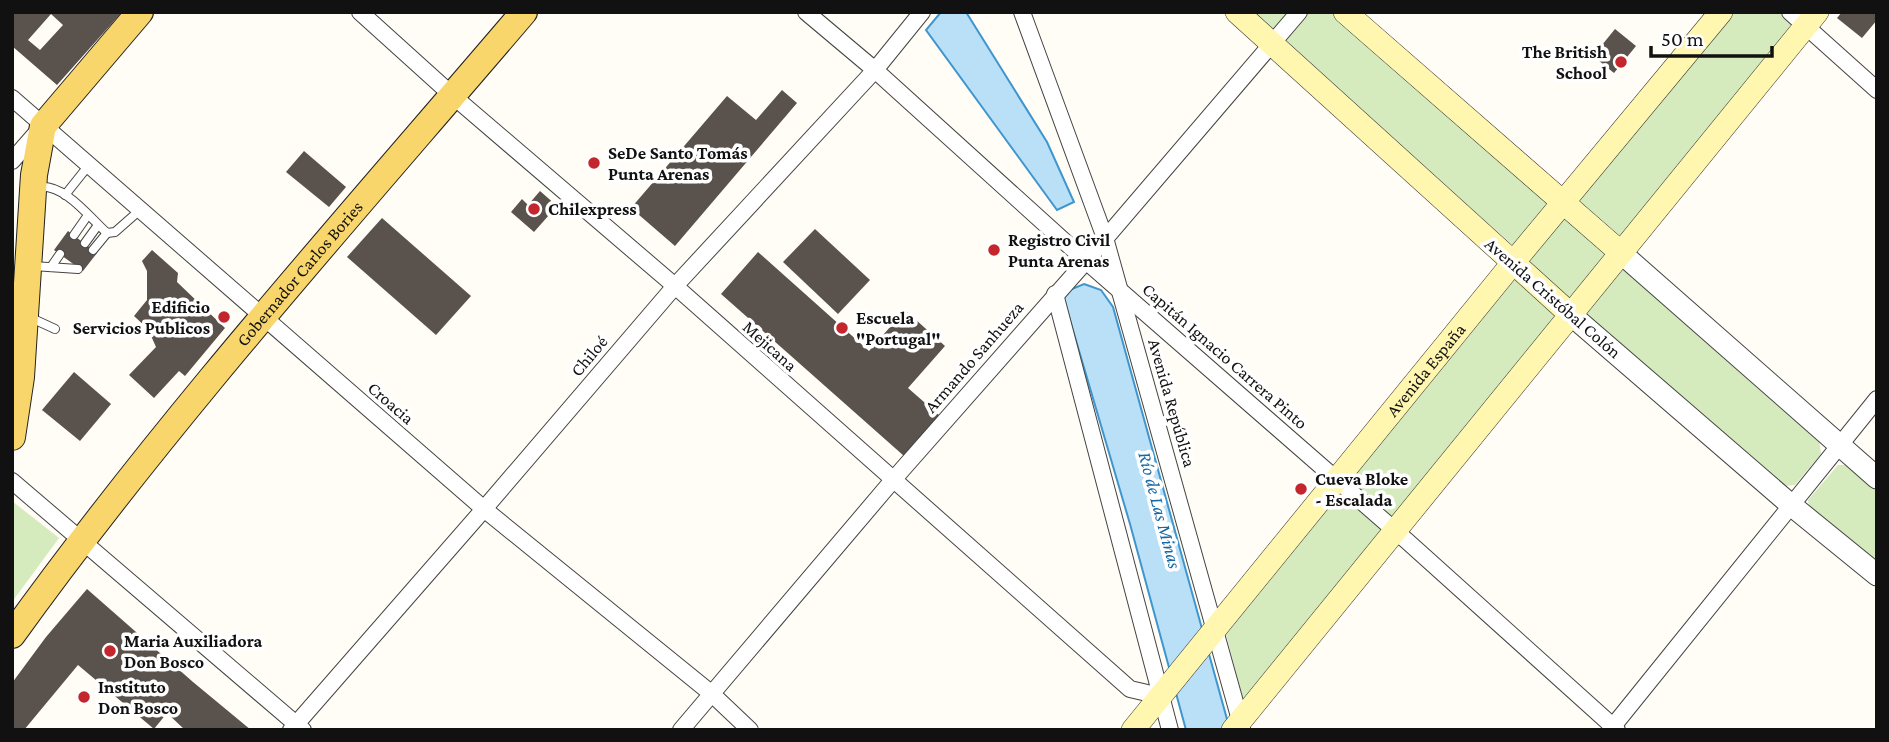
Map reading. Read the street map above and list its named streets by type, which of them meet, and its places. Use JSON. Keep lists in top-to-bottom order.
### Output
{
  "streets": {
    "main road": ["Gobernador Carlos Bories", "Avenida Cristóbal Colón", "Avenida España"],
    "street": [
      "Mejicana",
      "Chiloé",
      "Capitán Ignacio Carrera Pinto",
      "Armando Sanhueza",
      "Croacia",
      "Avenida República"
    ]
  },
  "crossings": [
    ["Gobernador Carlos Bories", "Mejicana"],
    ["Gobernador Carlos Bories", "Croacia"],
    ["Avenida Cristóbal Colón", "Armando Sanhueza"],
    ["Avenida Cristóbal Colón", "Avenida España"],
    ["Mejicana", "Chiloé"],
    ["Mejicana", "Armando Sanhueza"],
    ["Mejicana", "Avenida España"],
    ["Chiloé", "Capitán Ignacio Carrera Pinto"],
    ["Chiloé", "Croacia"],
    ["Capitán Ignacio Carrera Pinto", "Armando Sanhueza"],
    ["Capitán Ignacio Carrera Pinto", "Avenida España"],
    ["Capitán Ignacio Carrera Pinto", "Avenida República"],
    ["Armando Sanhueza", "Croacia"],
    ["Armando Sanhueza", "Avenida República"],
    ["Avenida España", "Avenida República"]
  ],
  "water": ["Río de Las Minas"],
  "places": [
    "The British School",
    "SeDe Santo Tomás Punta Arenas",
    "Chilexpress",
    "Registro Civil Punta Arenas",
    "Edificio Servicios Publicos",
    "Escuela \"Portugal\"",
    "Cueva Bloke - Escalada",
    "Maria Auxiliadora Don Bosco",
    "Instituto Don Bosco"
  ],
  "scale_bar": "50 m"
}
